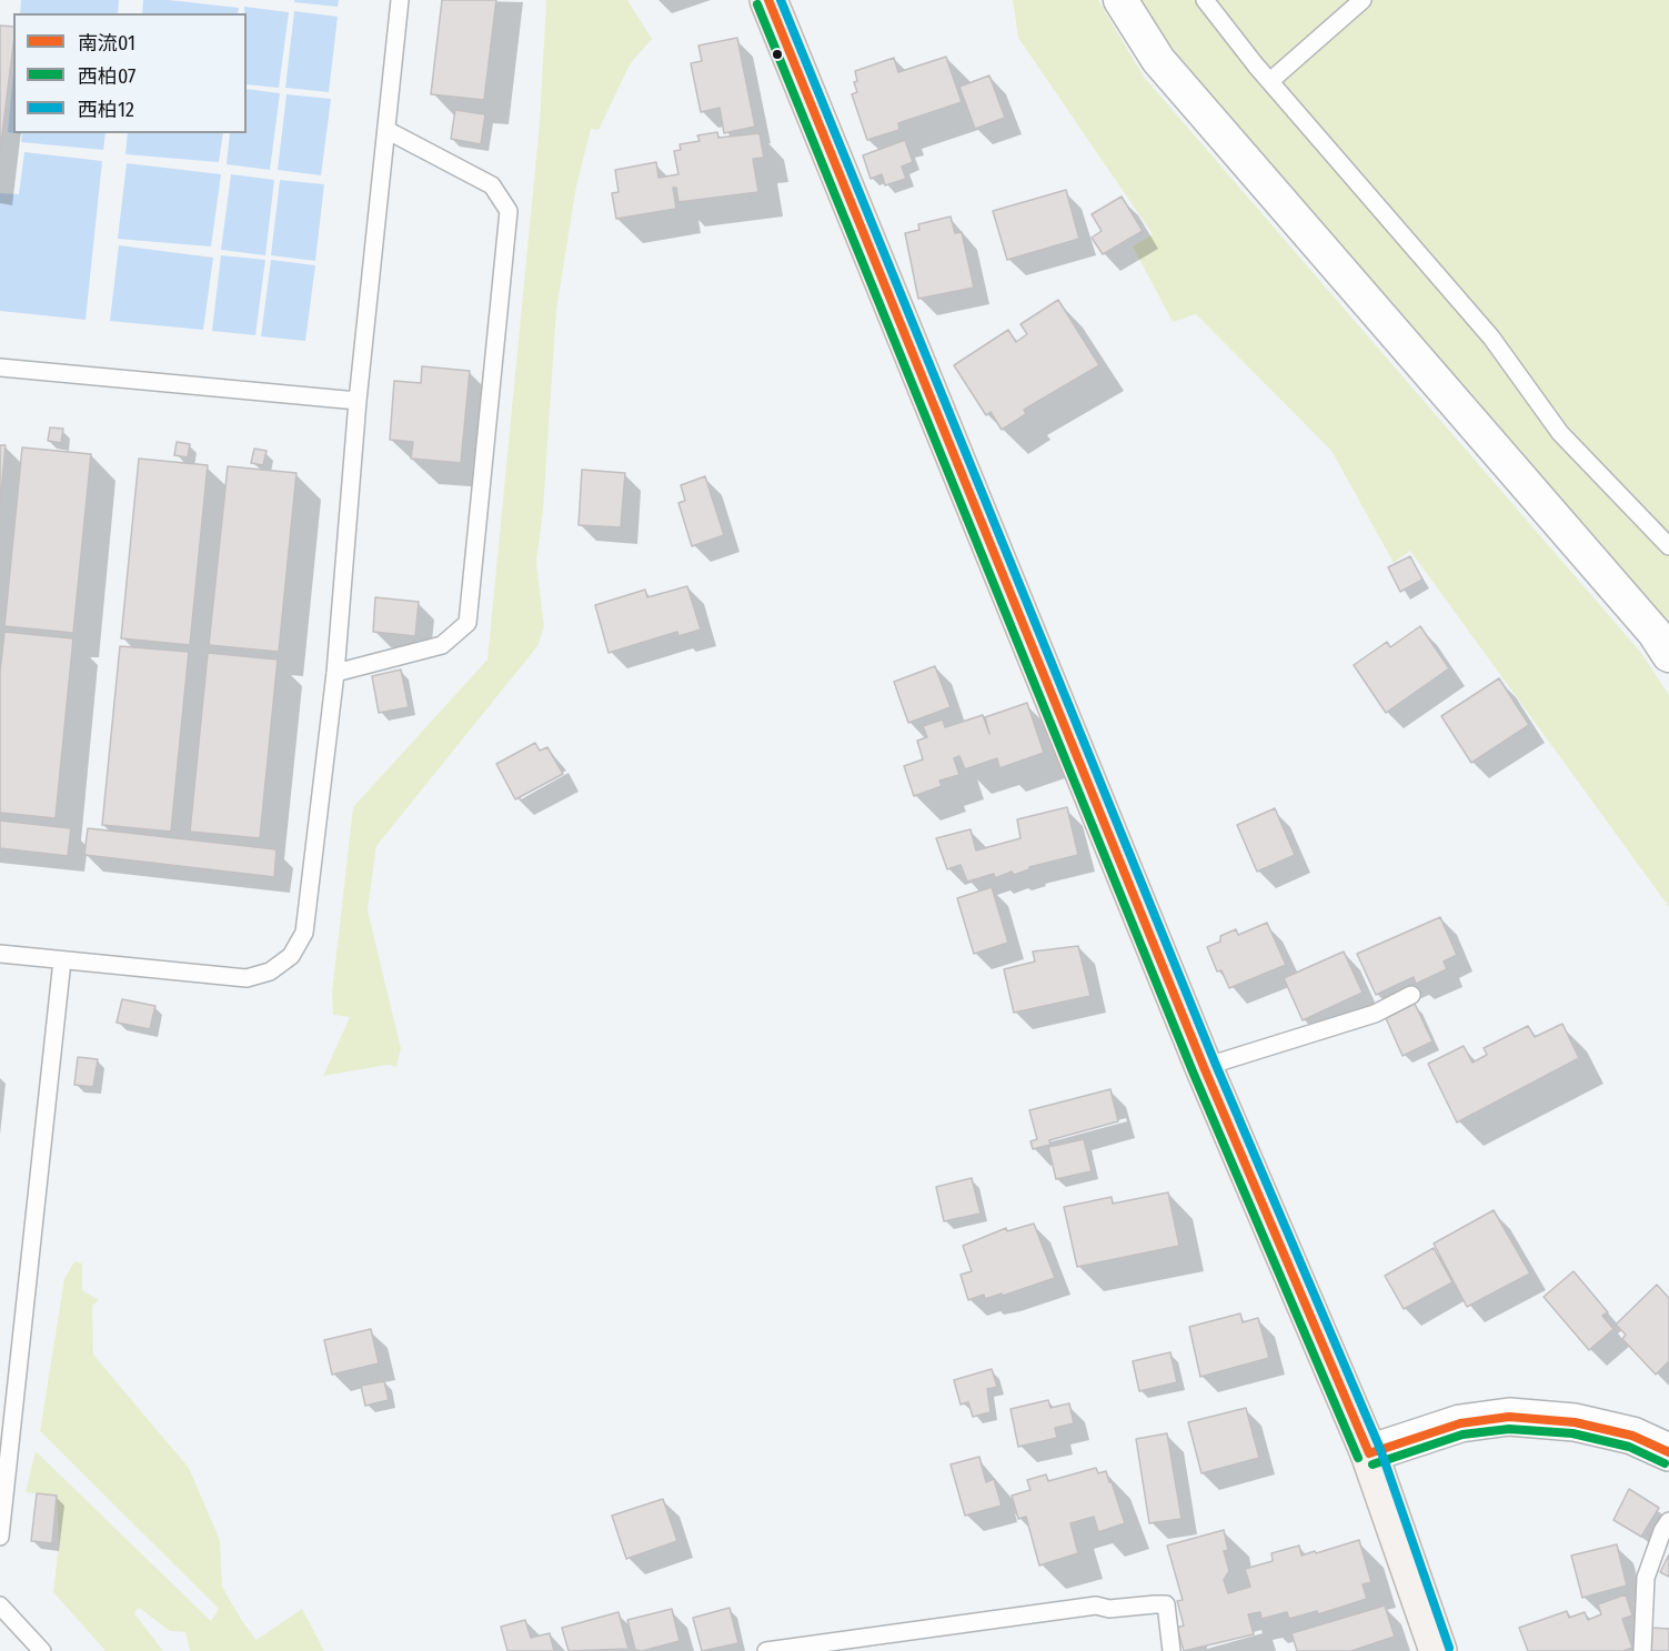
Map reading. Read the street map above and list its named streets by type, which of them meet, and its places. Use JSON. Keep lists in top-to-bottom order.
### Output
{
  "lines": ["transit line 南流01", "transit line 西柏12", "transit line 西柏07"],
  "legend": ["南流01", "西柏07", "西柏12"]
}
